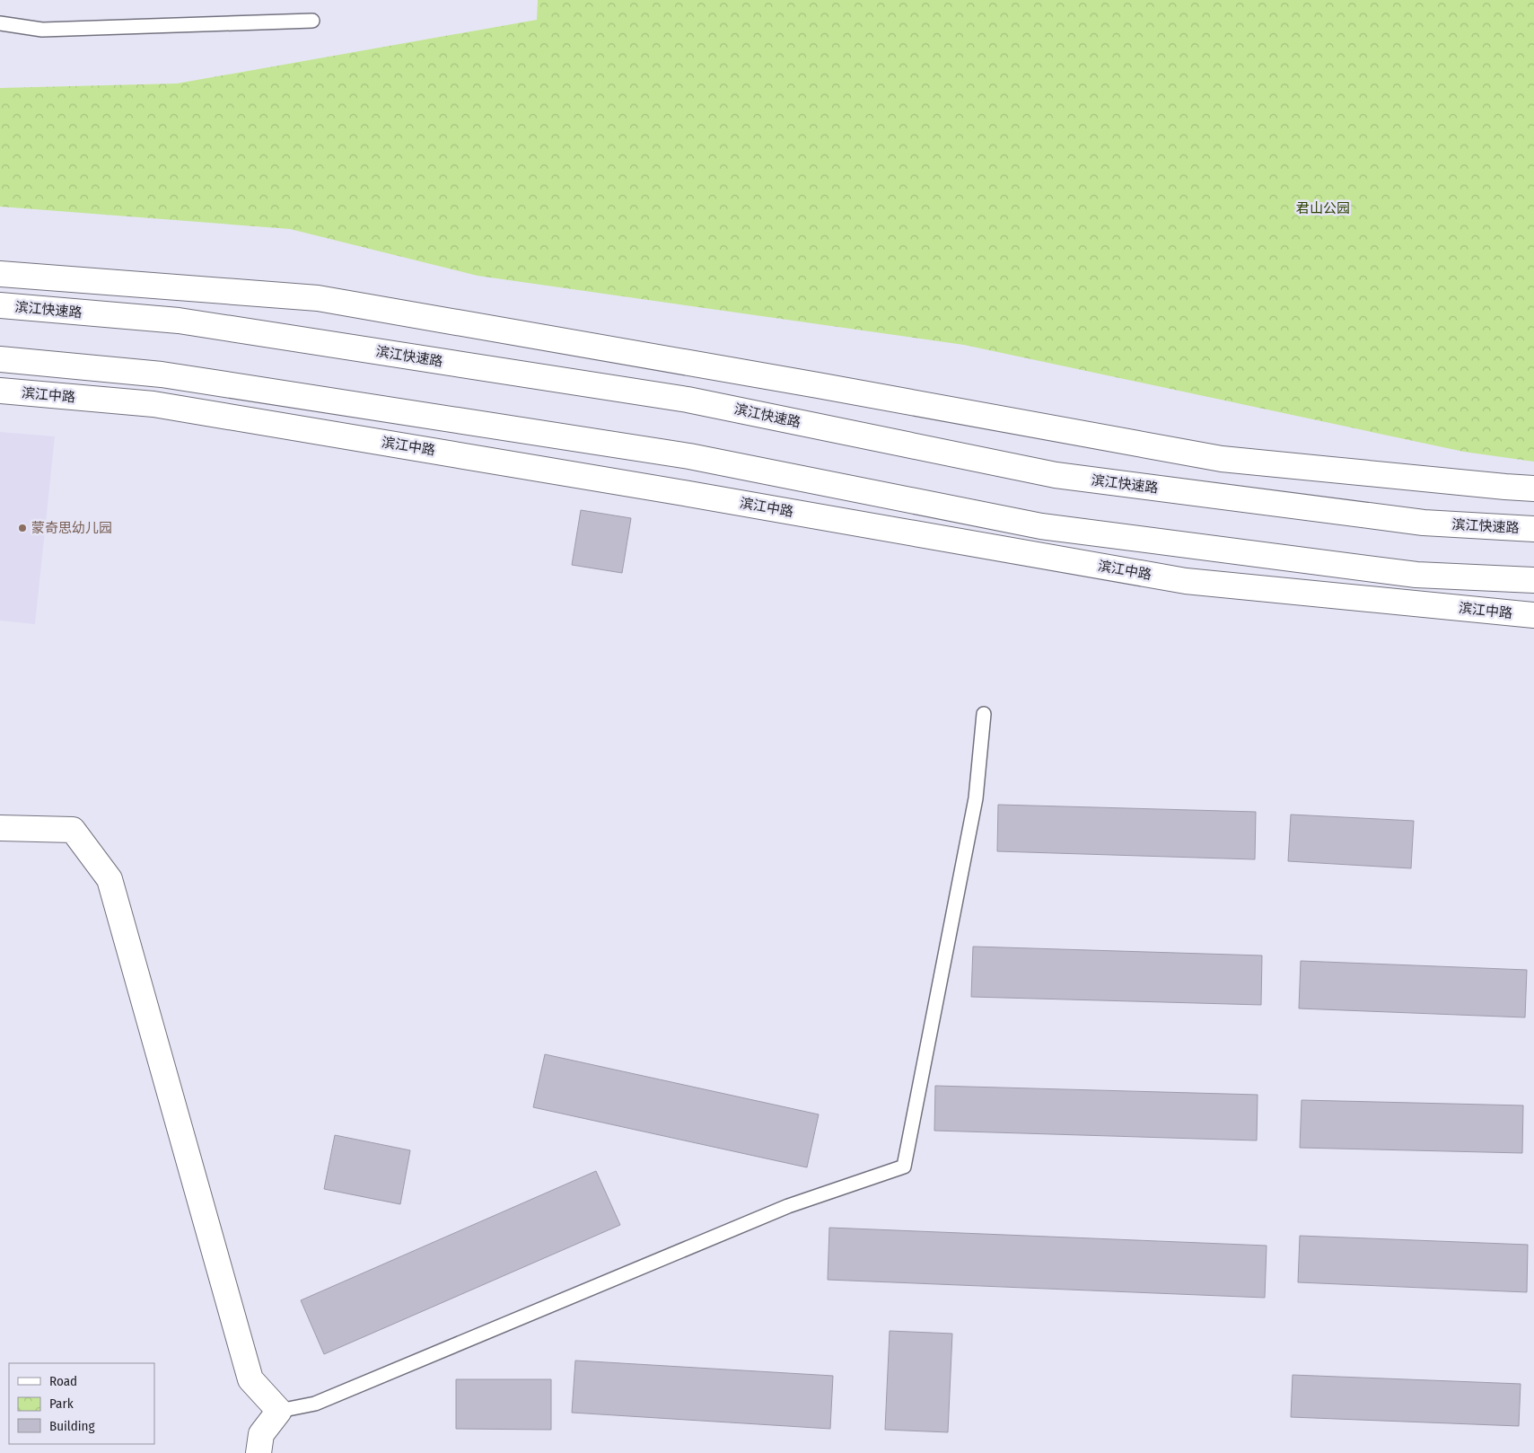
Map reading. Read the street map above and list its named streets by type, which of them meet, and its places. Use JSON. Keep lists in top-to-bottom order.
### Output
{
  "streets": {
    "main road": ["滨江快速路", "滨江中路"]
  },
  "parks": ["君山公园"],
  "places": ["蒙奇思幼儿园"],
  "legend": ["Road", "Park", "Building"]
}
